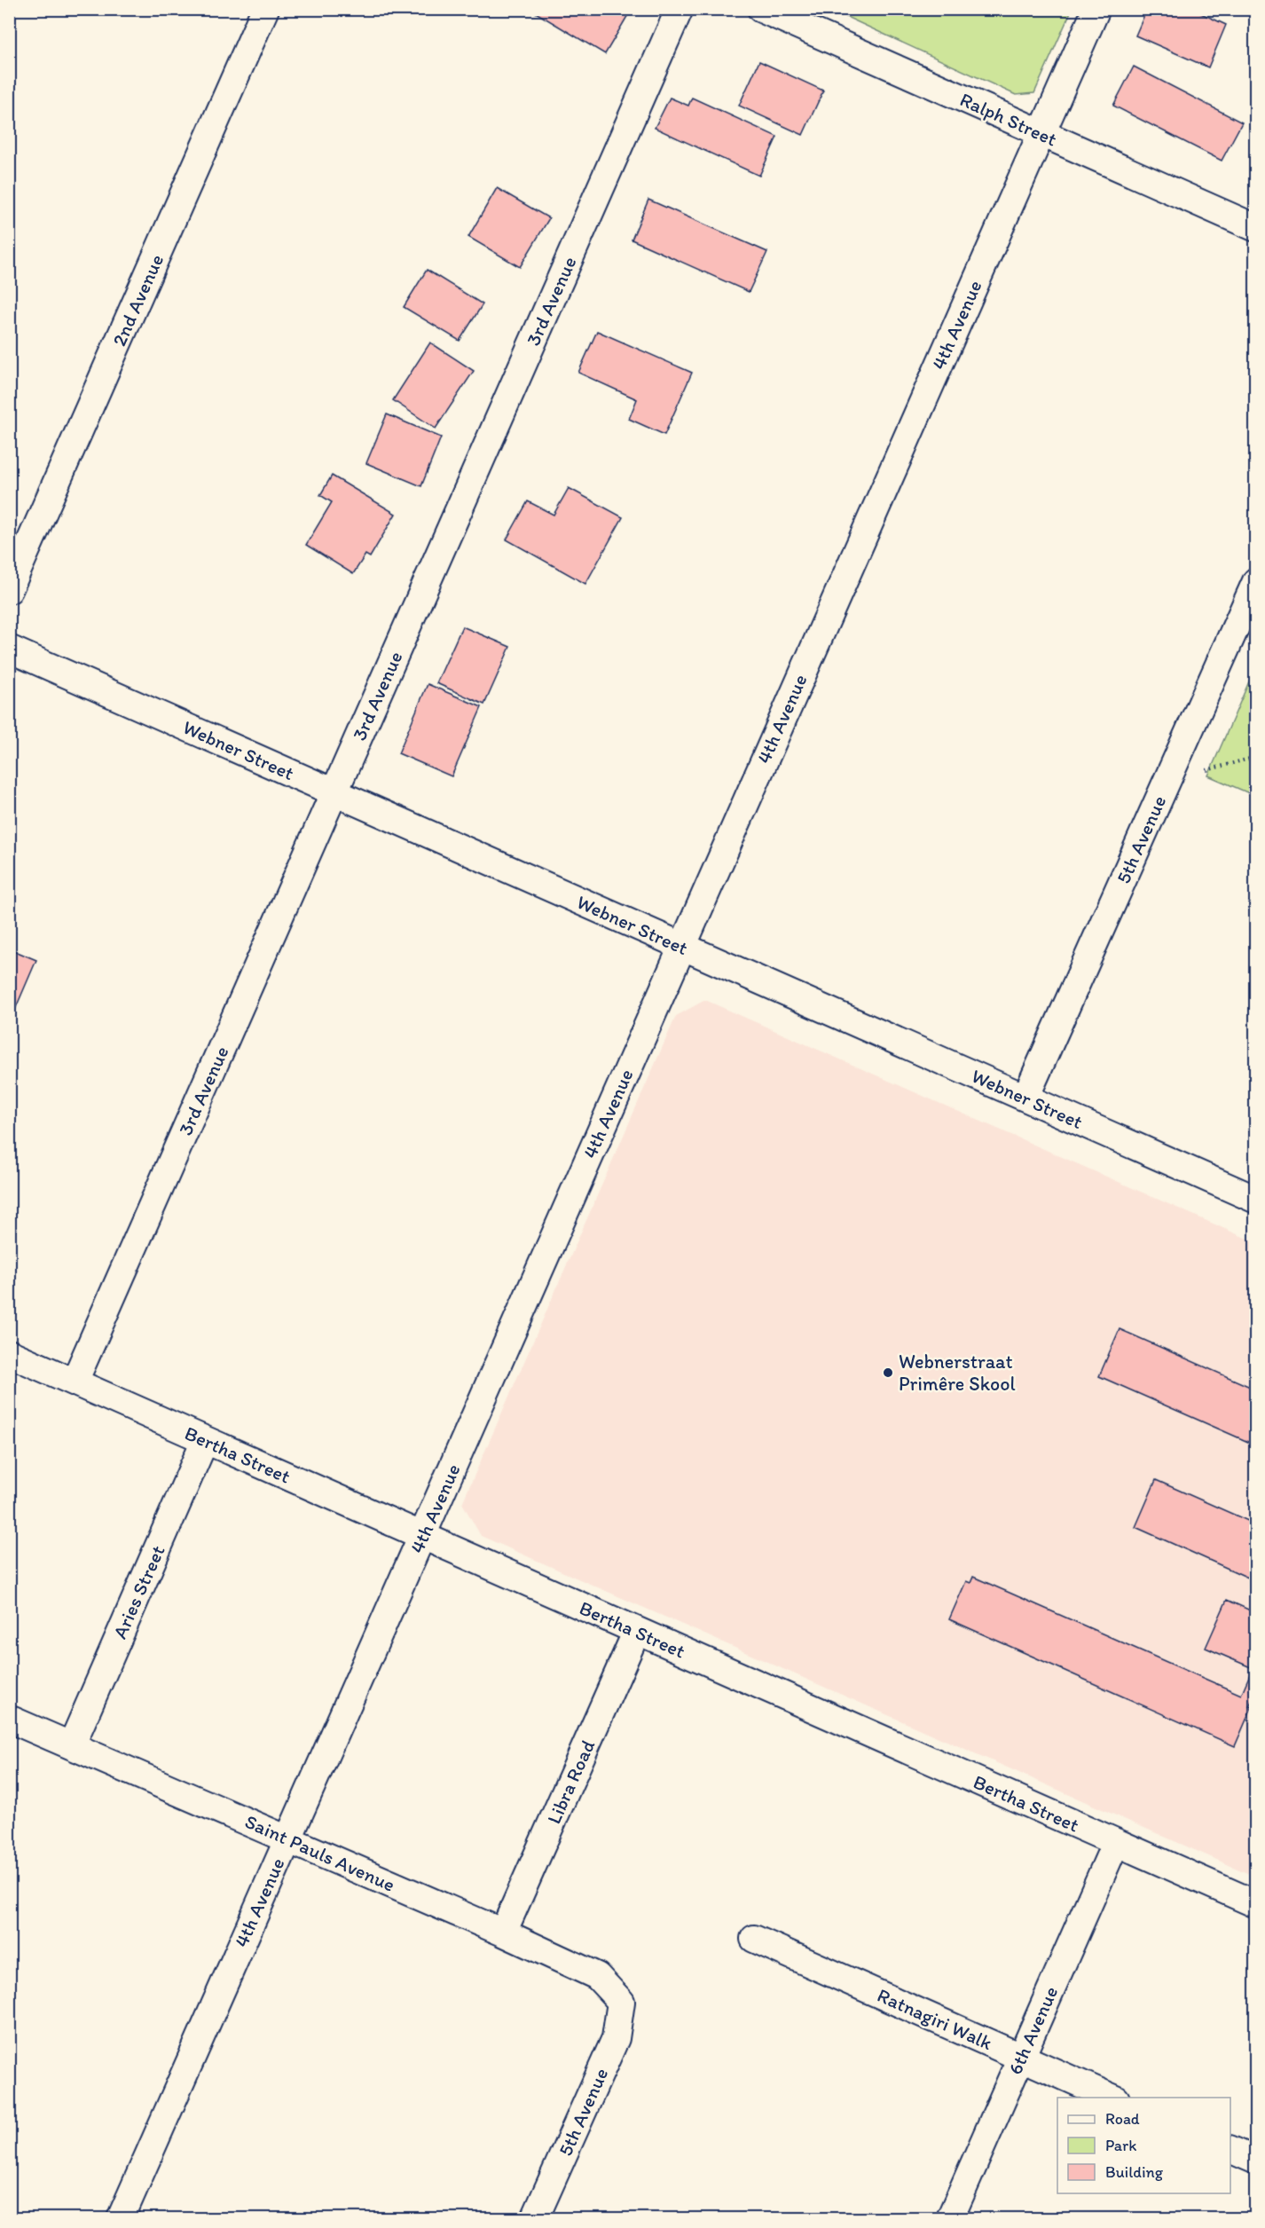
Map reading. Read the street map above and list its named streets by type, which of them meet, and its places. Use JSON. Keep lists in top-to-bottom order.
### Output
{
  "streets": {
    "street": [
      "Ralph Street",
      "2nd Avenue",
      "3rd Avenue",
      "4th Avenue",
      "Webner Street",
      "5th Avenue",
      "Bertha Street",
      "Aries Street",
      "Libra Road",
      "Saint Pauls Avenue",
      "Ratnagiri Walk",
      "6th Avenue"
    ]
  },
  "crossings": [
    ["Ralph Street", "4th Avenue"],
    ["3rd Avenue", "Webner Street"],
    ["3rd Avenue", "Bertha Street"],
    ["4th Avenue", "Webner Street"],
    ["4th Avenue", "Bertha Street"],
    ["4th Avenue", "Saint Pauls Avenue"],
    ["Webner Street", "5th Avenue"],
    ["5th Avenue", "Saint Pauls Avenue"],
    ["Bertha Street", "Aries Street"],
    ["Bertha Street", "Libra Road"],
    ["Bertha Street", "6th Avenue"],
    ["Aries Street", "Saint Pauls Avenue"],
    ["Libra Road", "Saint Pauls Avenue"],
    ["Ratnagiri Walk", "6th Avenue"]
  ],
  "places": ["Webnerstraat Primêre Skool"],
  "legend": ["Road", "Park", "Building"]
}
